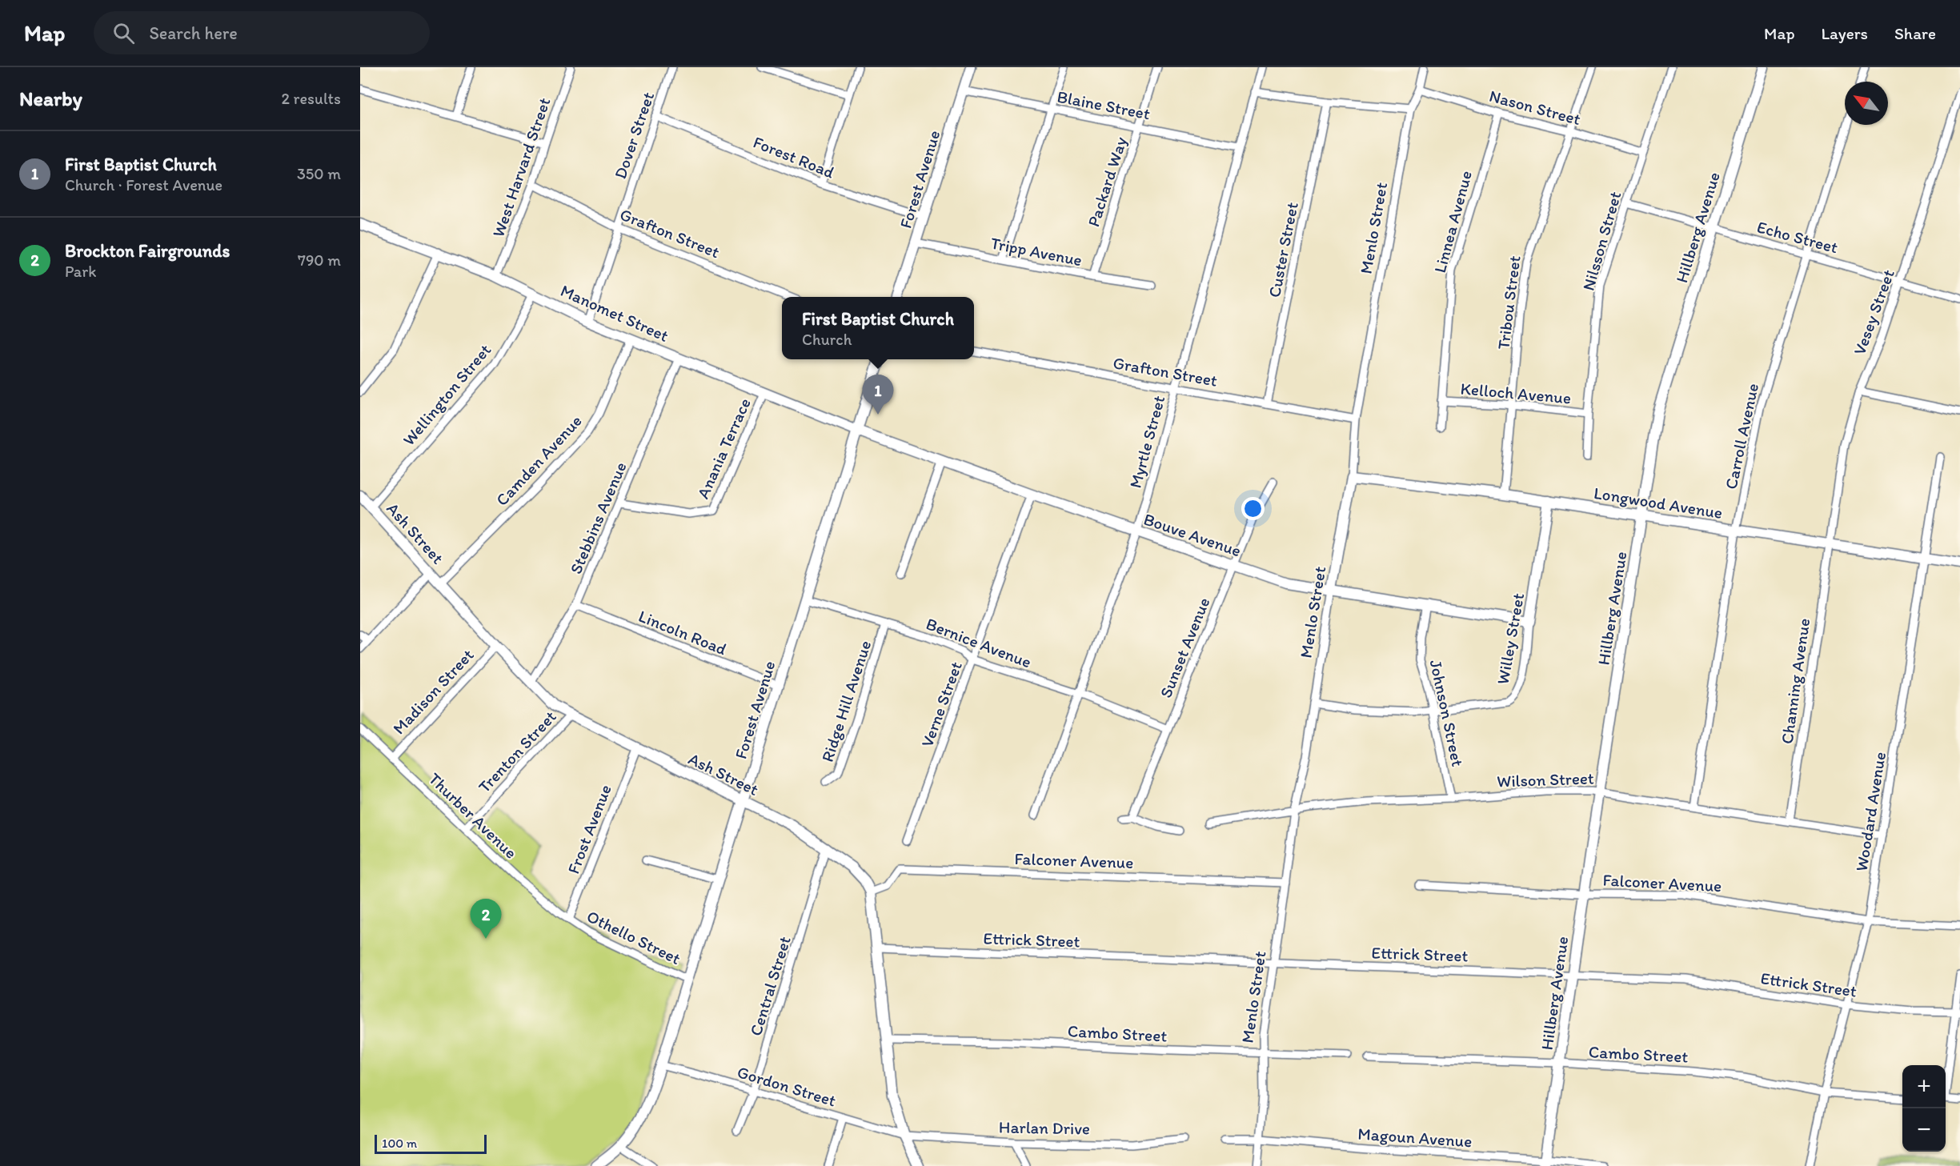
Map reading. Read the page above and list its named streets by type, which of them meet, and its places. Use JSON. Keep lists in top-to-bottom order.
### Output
{
  "streets": {
    "street": [
      "Blaine Street",
      "Nason Street",
      "Dover Street",
      "Forest Road",
      "West Harvard Street",
      "Forest Avenue",
      "Packard Way",
      "Linnea Avenue",
      "Hillberg Avenue",
      "Menlo Street",
      "Grafton Street",
      "Echo Street",
      "Nilsson Street",
      "Custer Street",
      "Tripp Avenue",
      "Tribou Street",
      "Vesey Street",
      "Manomet Street",
      "Kelloch Avenue",
      "Wellington Street",
      "Carroll Avenue",
      "Myrtle Street",
      "Anania Terrace",
      "Camden Avenue",
      "Longwood Avenue",
      "Stebbins Avenue",
      "Ash Street",
      "Bouve Avenue",
      "Lincoln Road",
      "Willey Street",
      "Bernice Avenue",
      "Sunset Avenue",
      "Channing Avenue",
      "Madison Street",
      "Ridge Hill Avenue",
      "Verne Street",
      "Johnson Street",
      "Trenton Street",
      "Wilson Street",
      "Woodard Avenue",
      "Thurber Avenue",
      "Frost Avenue",
      "Falconer Avenue",
      "Othello Street",
      "Ettrick Street",
      "Central Street",
      "Cambo Street",
      "Gordon Street",
      "Harlan Drive",
      "Magoun Avenue"
    ]
  },
  "crossings": [
    ["Blaine Street", "Forest Avenue"],
    ["Blaine Street", "Packard Way"],
    ["Blaine Street", "Myrtle Street"],
    ["Nason Street", "Linnea Avenue"],
    ["Nason Street", "Menlo Street"],
    ["Nason Street", "Nilsson Street"],
    ["Nason Street", "Tribou Street"],
    ["Dover Street", "Forest Road"],
    ["Dover Street", "Grafton Street"],
    ["Dover Street", "Manomet Street"],
    ["Forest Road", "Forest Avenue"],
    ["West Harvard Street", "Grafton Street"],
    ["West Harvard Street", "Manomet Street"],
    ["Forest Avenue", "Tripp Avenue"],
    ["Forest Avenue", "Manomet Street"],
    ["Forest Avenue", "Ash Street"],
    ["Forest Avenue", "Bouve Avenue"],
    ["Forest Avenue", "Lincoln Road"],
    ["Forest Avenue", "Bernice Avenue"],
    ["Forest Avenue", "Othello Street"],
    ["Forest Avenue", "Gordon Street"],
    ["Packard Way", "Tripp Avenue"],
    ["Linnea Avenue", "Kelloch Avenue"],
    ["Hillberg Avenue", "Echo Street"],
    ["Hillberg Avenue", "Longwood Avenue"],
    ["Hillberg Avenue", "Wilson Street"],
    ["Hillberg Avenue", "Falconer Avenue"],
    ["Hillberg Avenue", "Ettrick Street"],
    ["Hillberg Avenue", "Cambo Street"],
    ["Hillberg Avenue", "Magoun Avenue"],
    ["Menlo Street", "Grafton Street"],
    ["Menlo Street", "Longwood Avenue"],
    ["Menlo Street", "Bouve Avenue"],
    ["Menlo Street", "Wilson Street"],
    ["Menlo Street", "Falconer Avenue"],
    ["Menlo Street", "Ettrick Street"],
    ["Menlo Street", "Cambo Street"],
    ["Menlo Street", "Magoun Avenue"],
    ["Grafton Street", "Custer Street"],
    ["Grafton Street", "Myrtle Street"],
    ["Echo Street", "Nilsson Street"],
    ["Echo Street", "Vesey Street"],
    ["Echo Street", "Carroll Avenue"],
    ["Nilsson Street", "Kelloch Avenue"],
    ["Tribou Street", "Kelloch Avenue"],
    ["Tribou Street", "Longwood Avenue"],
    ["Vesey Street", "Longwood Avenue"],
    ["Vesey Street", "Channing Avenue"],
    ["Manomet Street", "Wellington Street"],
    ["Manomet Street", "Anania Terrace"],
    ["Manomet Street", "Camden Avenue"],
    ["Manomet Street", "Stebbins Avenue"],
    ["Manomet Street", "Bouve Avenue"],
    ["Wellington Street", "Ash Street"],
    ["Carroll Avenue", "Longwood Avenue"],
    ["Carroll Avenue", "Wilson Street"],
    ["Myrtle Street", "Bouve Avenue"],
    ["Myrtle Street", "Bernice Avenue"],
    ["Anania Terrace", "Stebbins Avenue"],
    ["Camden Avenue", "Ash Street"],
    ["Longwood Avenue", "Willey Street"],
    ["Longwood Avenue", "Channing Avenue"],
    ["Longwood Avenue", "Woodard Avenue"],
    ["Stebbins Avenue", "Ash Street"],
    ["Stebbins Avenue", "Lincoln Road"],
    ["Ash Street", "Madison Street"],
    ["Ash Street", "Trenton Street"],
    ["Ash Street", "Frost Avenue"],
    ["Ash Street", "Falconer Avenue"],
    ["Ash Street", "Ettrick Street"],
    ["Ash Street", "Central Street"],
    ["Ash Street", "Cambo Street"],
    ["Ash Street", "Gordon Street"],
    ["Ash Street", "Harlan Drive"],
    ["Bouve Avenue", "Willey Street"],
    ["Bouve Avenue", "Sunset Avenue"],
    ["Bouve Avenue", "Verne Street"],
    ["Bouve Avenue", "Johnson Street"],
    ["Willey Street", "Johnson Street"],
    ["Bernice Avenue", "Sunset Avenue"],
    ["Bernice Avenue", "Ridge Hill Avenue"],
    ["Bernice Avenue", "Verne Street"],
    ["Channing Avenue", "Wilson Street"],
    ["Madison Street", "Thurber Avenue"],
    ["Johnson Street", "Wilson Street"],
    ["Trenton Street", "Thurber Avenue"],
    ["Wilson Street", "Woodard Avenue"],
    ["Woodard Avenue", "Falconer Avenue"],
    ["Woodard Avenue", "Ettrick Street"],
    ["Woodard Avenue", "Cambo Street"],
    ["Thurber Avenue", "Frost Avenue"],
    ["Thurber Avenue", "Othello Street"],
    ["Frost Avenue", "Othello Street"],
    ["Central Street", "Gordon Street"],
    ["Gordon Street", "Harlan Drive"]
  ],
  "scale_bar": "100 m",
  "north": "top left",
  "page": {
    "header": "Map",
    "search": "Search here",
    "nav": ["Map", "Layers", "Share"],
    "heading": ["Nearby", "2 results"],
    "list": [
      {
        "mark": "1",
        "name": "First Baptist Church",
        "note": "Church · Forest Avenue",
        "value": "350 m"
      },
      {
        "mark": "2",
        "name": "Brockton Fairgrounds",
        "note": "Park",
        "value": "790 m"
      }
    ],
    "popup": ["First Baptist Church", "Church"],
    "pins": ["1", "2"],
    "map_buttons": ["+", "−"],
    "scale": "100 m"
  }
}
